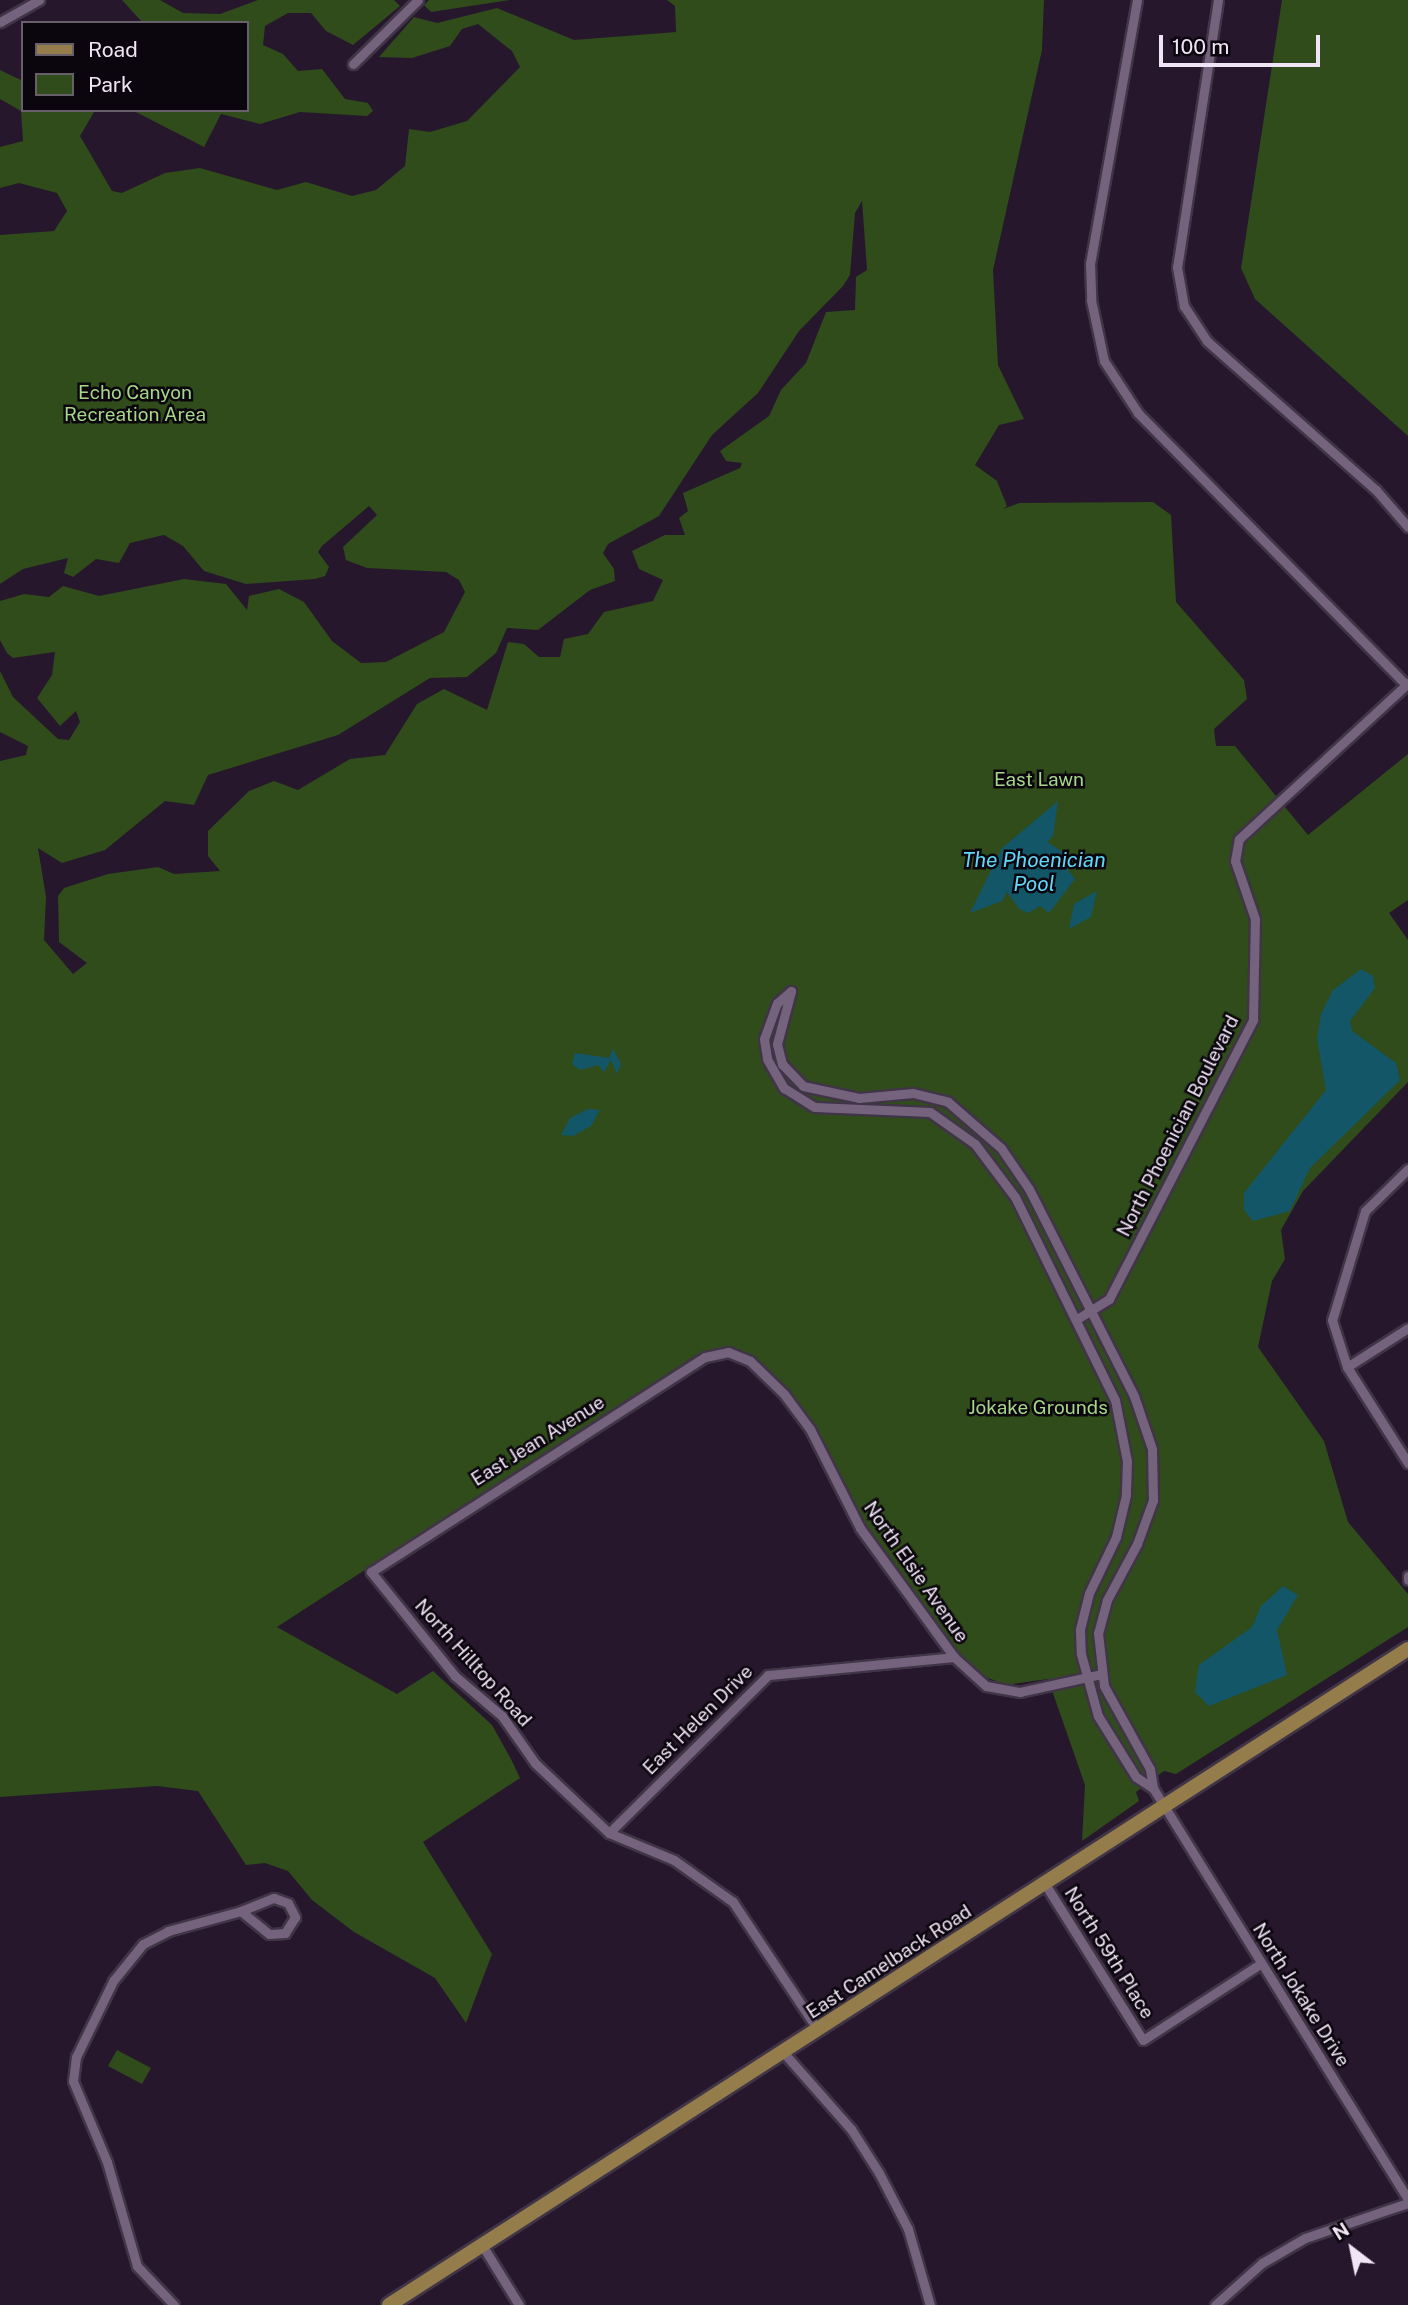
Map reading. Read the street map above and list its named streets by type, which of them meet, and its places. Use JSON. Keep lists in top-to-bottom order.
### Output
{
  "streets": {
    "main road": ["East Camelback Road"],
    "street": [
      "North Phoenician Boulevard",
      "East Jean Avenue",
      "North Elsie Avenue",
      "North Hilltop Road",
      "East Helen Drive",
      "North 59th Place",
      "North Jokake Drive"
    ]
  },
  "crossings": [
    ["East Jean Avenue", "North Elsie Avenue"],
    ["East Jean Avenue", "North Hilltop Road"],
    ["North Elsie Avenue", "East Helen Drive"],
    ["North Hilltop Road", "East Helen Drive"],
    ["North Hilltop Road", "East Camelback Road"],
    ["North 59th Place", "East Camelback Road"],
    ["North 59th Place", "North Jokake Drive"],
    ["East Camelback Road", "North Jokake Drive"]
  ],
  "water": ["The Phoenician Pool"],
  "parks": ["Echo Canyon Recreation Area", "East Lawn", "Jokake Grounds"],
  "legend": ["Road", "Park"],
  "scale_bar": "100 m",
  "north": "top left"
}
